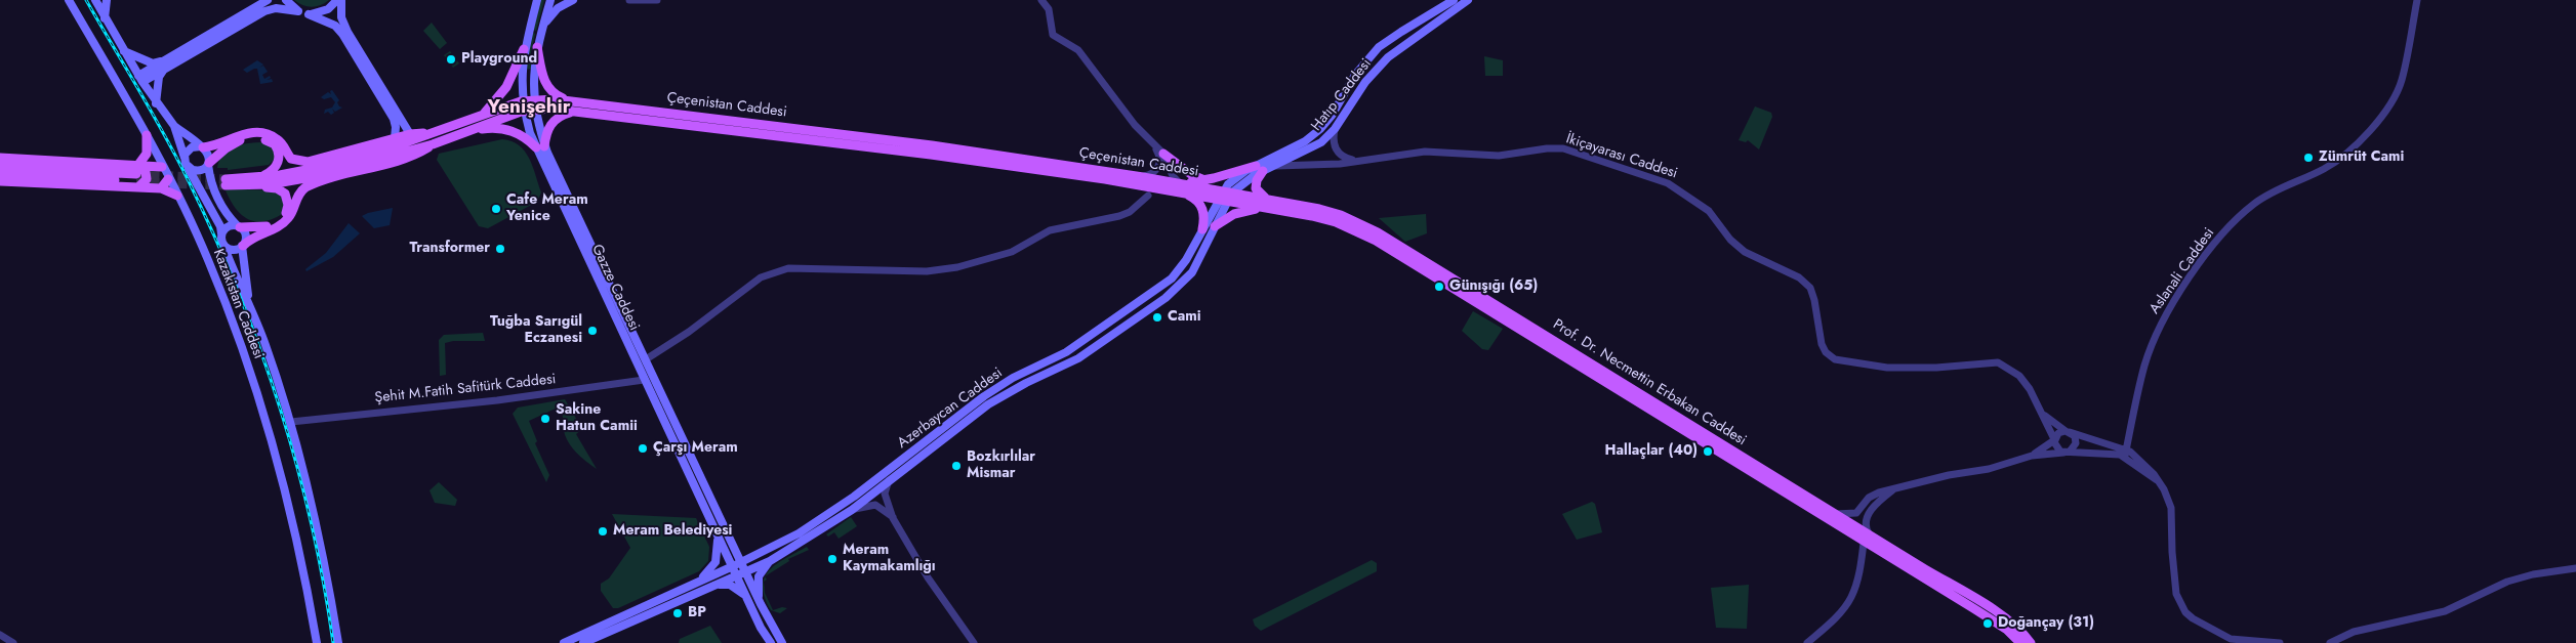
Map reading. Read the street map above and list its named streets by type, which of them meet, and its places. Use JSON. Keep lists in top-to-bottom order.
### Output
{
  "streets": {
    "main road": [
      "Hatıp Caddesi",
      "Çeçenistan Caddesi",
      "Gazze Caddesi",
      "Kazakistan Caddesi",
      "Prof. Dr. Necmettin Erbakan Caddesi",
      "Azerbaycan Caddesi"
    ],
    "street": ["İkiçayarası Caddesi", "Aslanali Caddesi", "Şehit M.Fatih Safitürk Caddesi"]
  },
  "crossings": [
    ["Hatıp Caddesi", "Azerbaycan Caddesi"],
    ["Çeçenistan Caddesi", "Gazze Caddesi"],
    ["Çeçenistan Caddesi", "Prof. Dr. Necmettin Erbakan Caddesi"],
    ["Çeçenistan Caddesi", "Azerbaycan Caddesi"],
    ["İkiçayarası Caddesi", "Azerbaycan Caddesi"],
    ["Gazze Caddesi", "Şehit M.Fatih Safitürk Caddesi"],
    ["Gazze Caddesi", "Azerbaycan Caddesi"],
    ["Prof. Dr. Necmettin Erbakan Caddesi", "Azerbaycan Caddesi"]
  ],
  "districts": ["Yenişehir"],
  "places": [
    "Playground",
    "Zümrüt Cami",
    "Cafe Meram Yenice",
    "Transformer",
    "Günışığı (65)",
    "Cami",
    "Tuğba Sarıgül Eczanesi",
    "Sakine Hatun Camii",
    "Çarşı Meram",
    "Hallaçlar (40)",
    "Bozkırlılar Mismar",
    "Meram Belediyesi",
    "Meram Kaymakamlığı",
    "BP",
    "Doğançay (31)"
  ]
}
